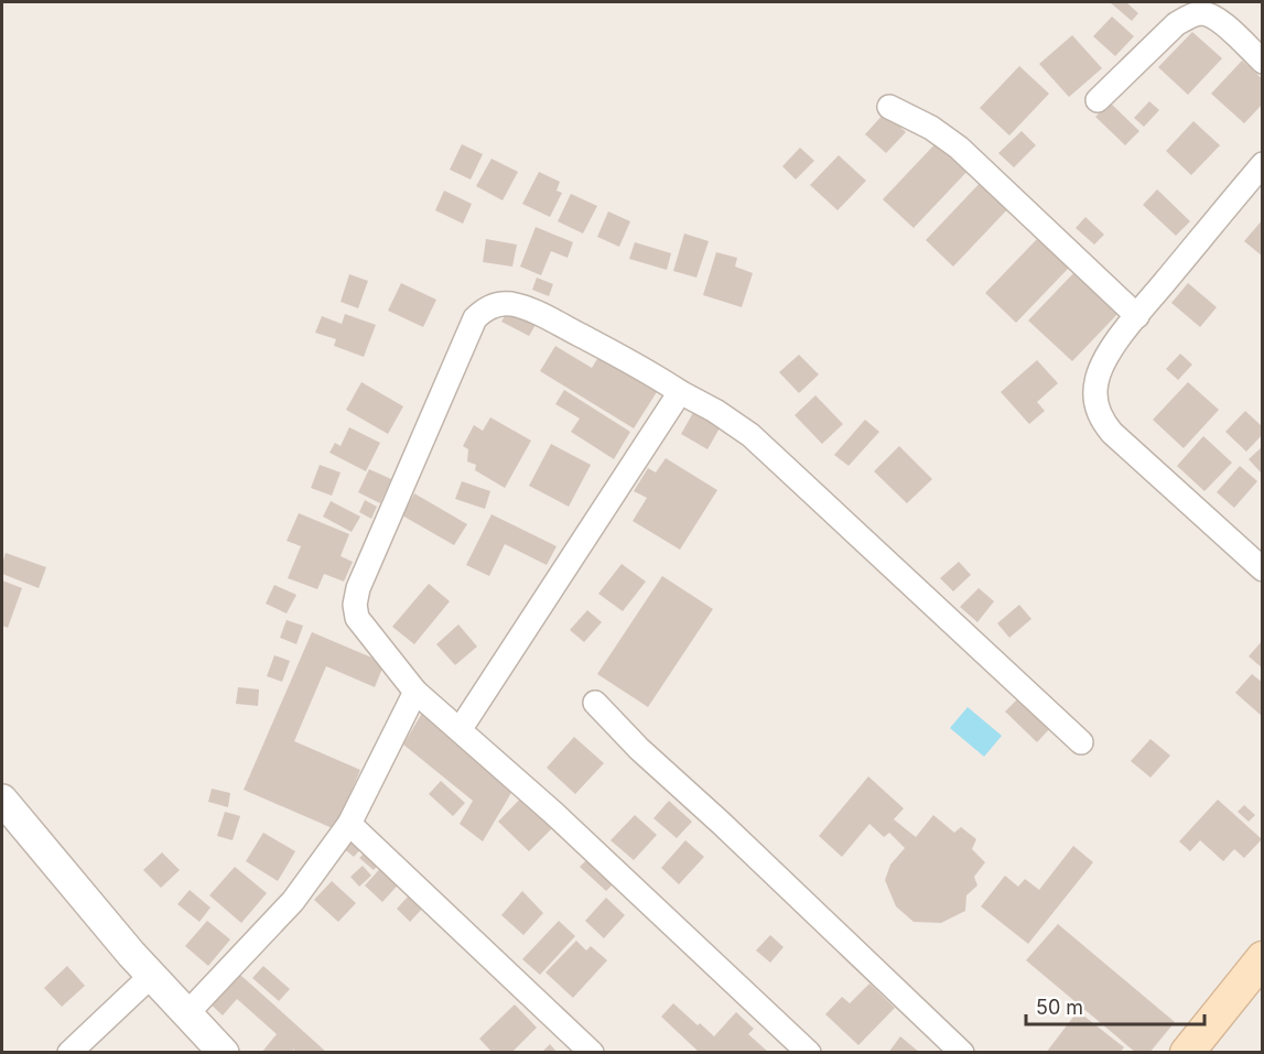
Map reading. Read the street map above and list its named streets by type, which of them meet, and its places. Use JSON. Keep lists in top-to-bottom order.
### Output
{
  "scale_bar": "50 m"
}
